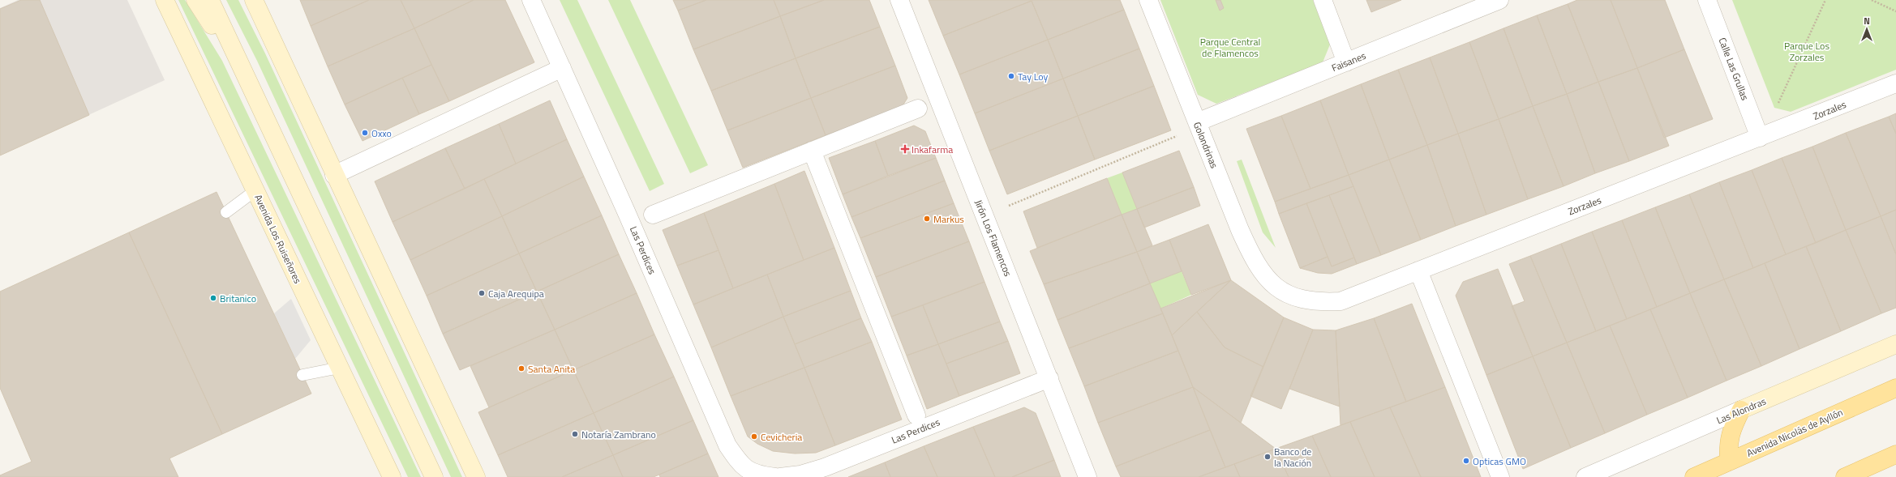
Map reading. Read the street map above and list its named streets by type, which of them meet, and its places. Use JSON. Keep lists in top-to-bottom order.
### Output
{
  "streets": {
    "main road": ["Avenida Los Ruiseñores", "Las Alondras", "Avenida Nicolás de Ayllón"],
    "street": [
      "Faisanes",
      "Calle Las Grullas",
      "Zorzales",
      "Golondrinas",
      "Jirón Los Flamencos",
      "Las Perdices"
    ]
  },
  "crossings": [
    ["Faisanes", "Golondrinas"],
    ["Calle Las Grullas", "Zorzales"],
    ["Zorzales", "Golondrinas"],
    ["Jirón Los Flamencos", "Las Perdices"]
  ],
  "parks": ["Parque Central de Flamencos", "Parque Los Zorzales"],
  "places": {
    "other": [
      "Tay Loy",
      "Oxxo",
      "Markus",
      "Caja Arequipa",
      "Britanico",
      "Santa Anita",
      "Notaría Zambrano",
      "Cevicheria",
      "Banco de la Nación",
      "Opticas GMO"
    ],
    "health": ["Inkafarma"]
  },
  "north": "top"
}
